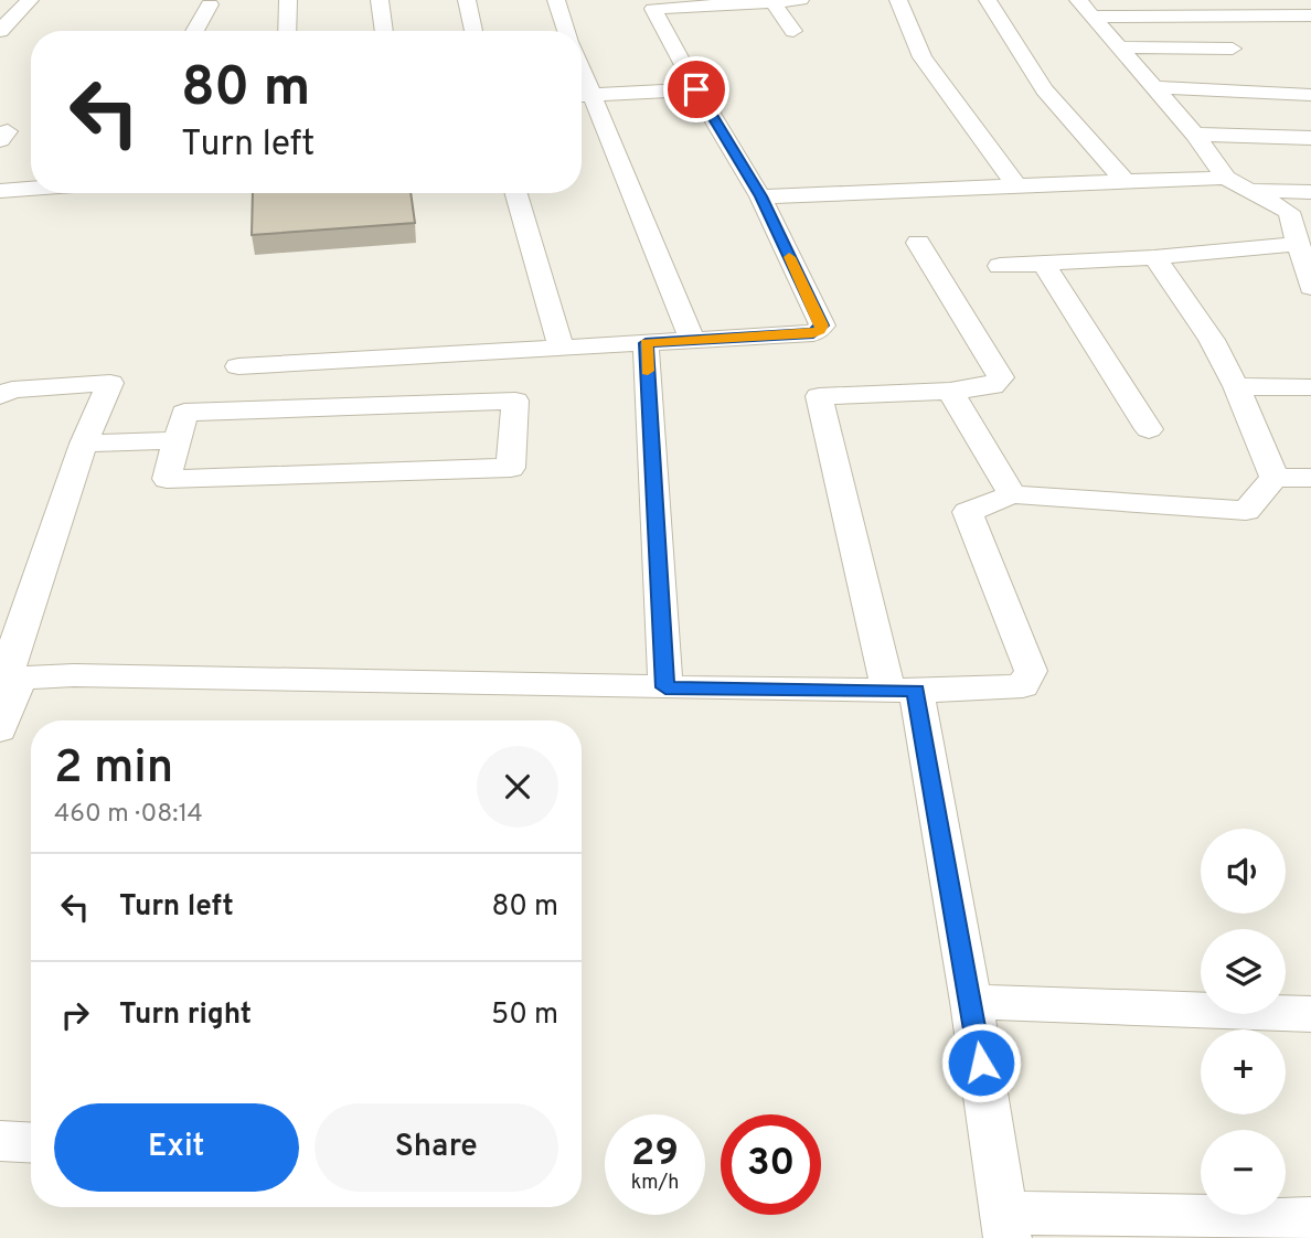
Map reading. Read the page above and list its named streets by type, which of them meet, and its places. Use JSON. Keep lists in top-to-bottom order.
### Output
{
  "page": {
    "turn": ["80 m", "Turn left"],
    "heading": ["2 min", "460 m · 08:14"],
    "map_buttons": ["+", "−"],
    "list": [
      {
        "name": "Turn left",
        "value": "80 m"
      },
      {
        "name": "Turn right",
        "value": "50 m"
      }
    ],
    "buttons": ["Exit", "Share"],
    "speed": "29 km/h",
    "limit": "30"
  }
}
